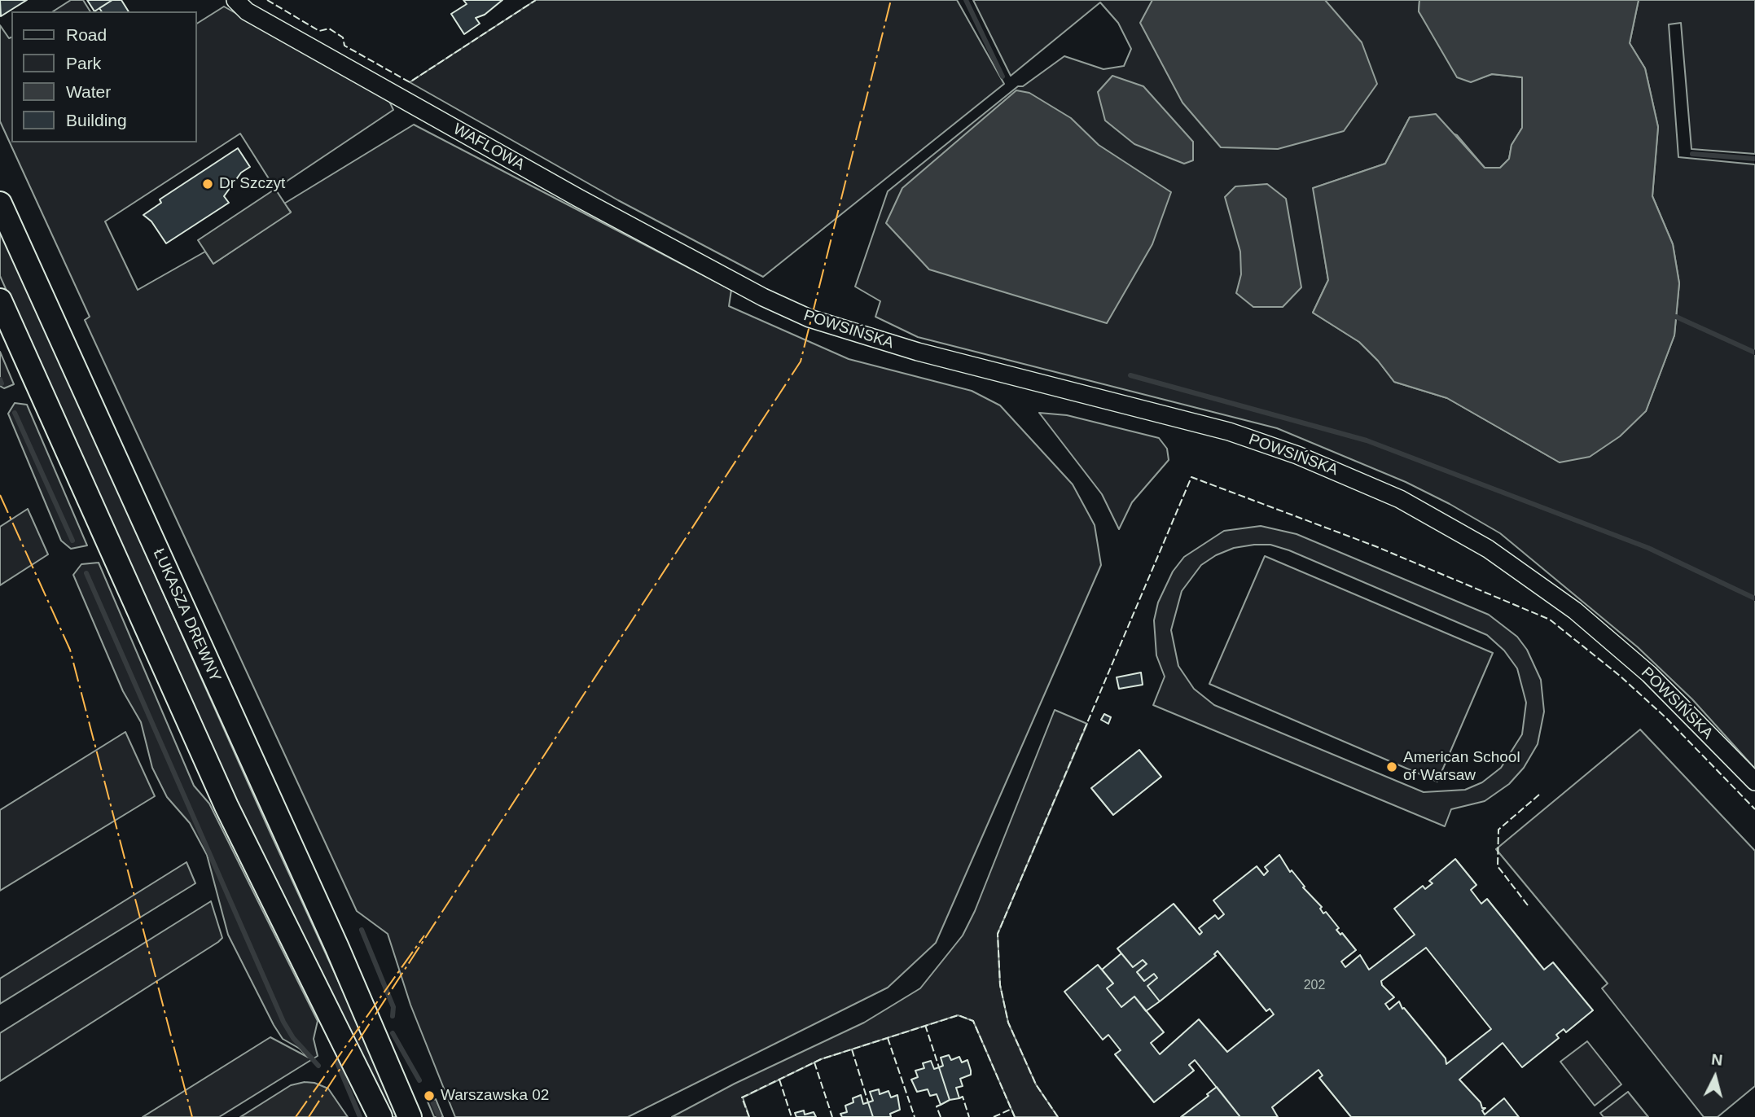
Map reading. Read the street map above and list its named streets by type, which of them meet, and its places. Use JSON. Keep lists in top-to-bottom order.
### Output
{
  "streets": {
    "main road": ["ŁUKASZA DREWNY"],
    "street": ["WAFLOWA", "POWSIŃSKA"]
  },
  "crossings": [
    ["WAFLOWA", "POWSIŃSKA"]
  ],
  "places": ["Dr Szczyt", "American School of Warsaw", "Warszawska 02"],
  "house_numbers": ["202"],
  "legend": [
    "Road",
    "Park",
    "Water",
    "Building"
  ],
  "north": "top"
}
